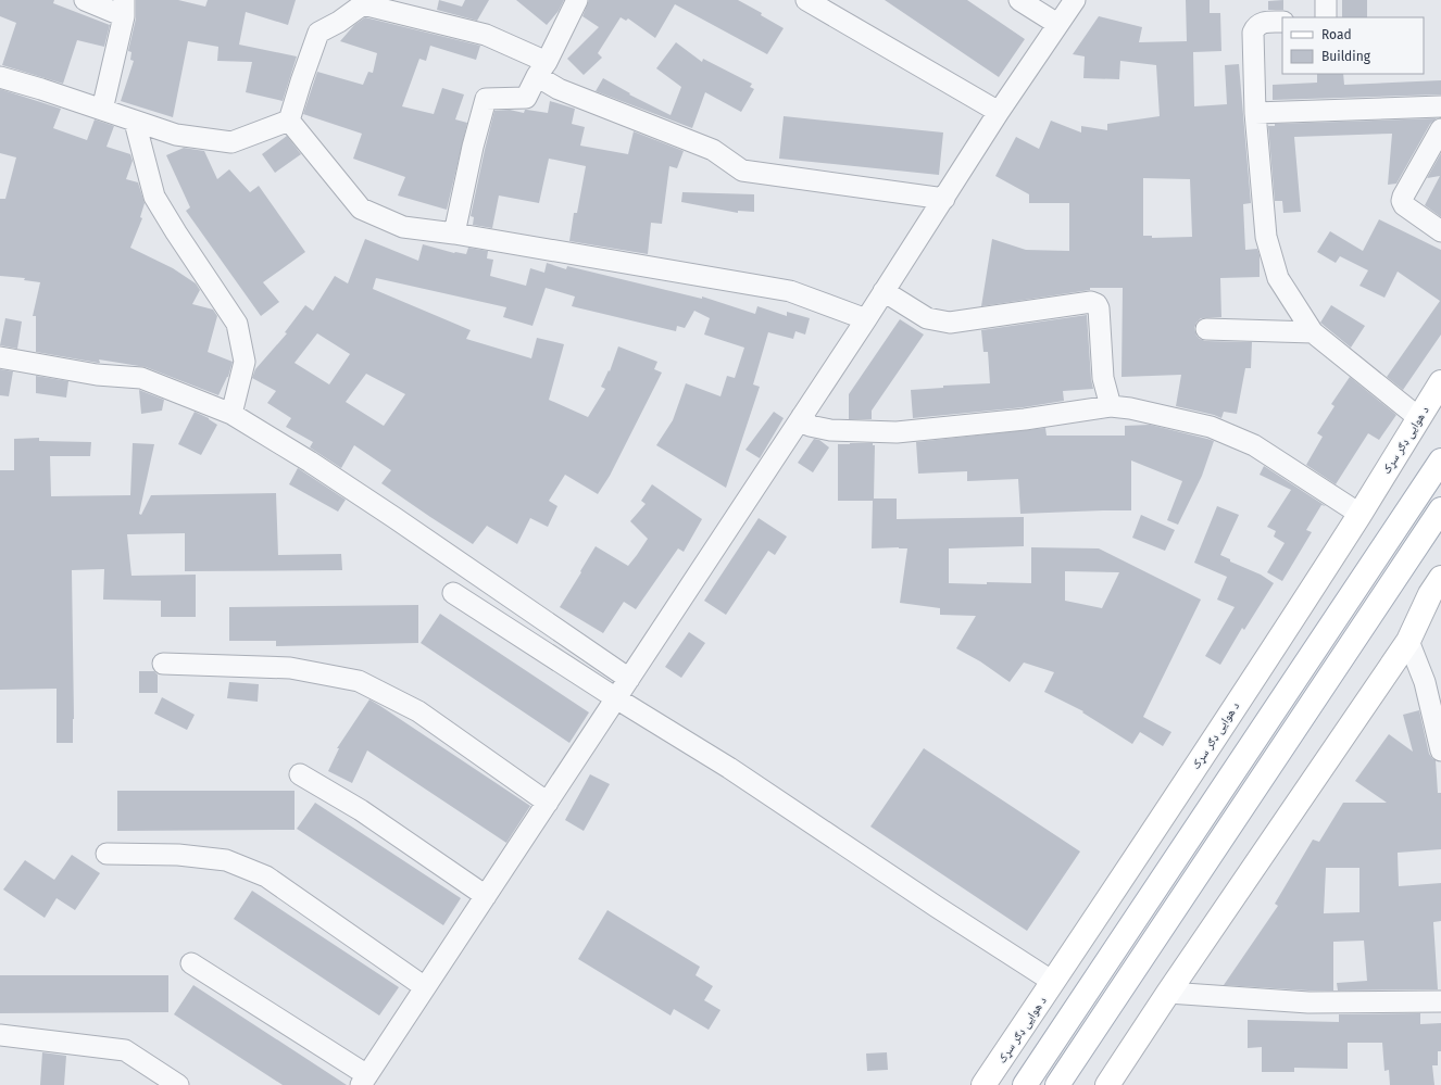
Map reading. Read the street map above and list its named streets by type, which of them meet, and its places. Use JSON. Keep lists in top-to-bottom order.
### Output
{
  "streets": {
    "main road": ["د هوایی ډګر سړک"]
  },
  "legend": ["Road", "Building"]
}
